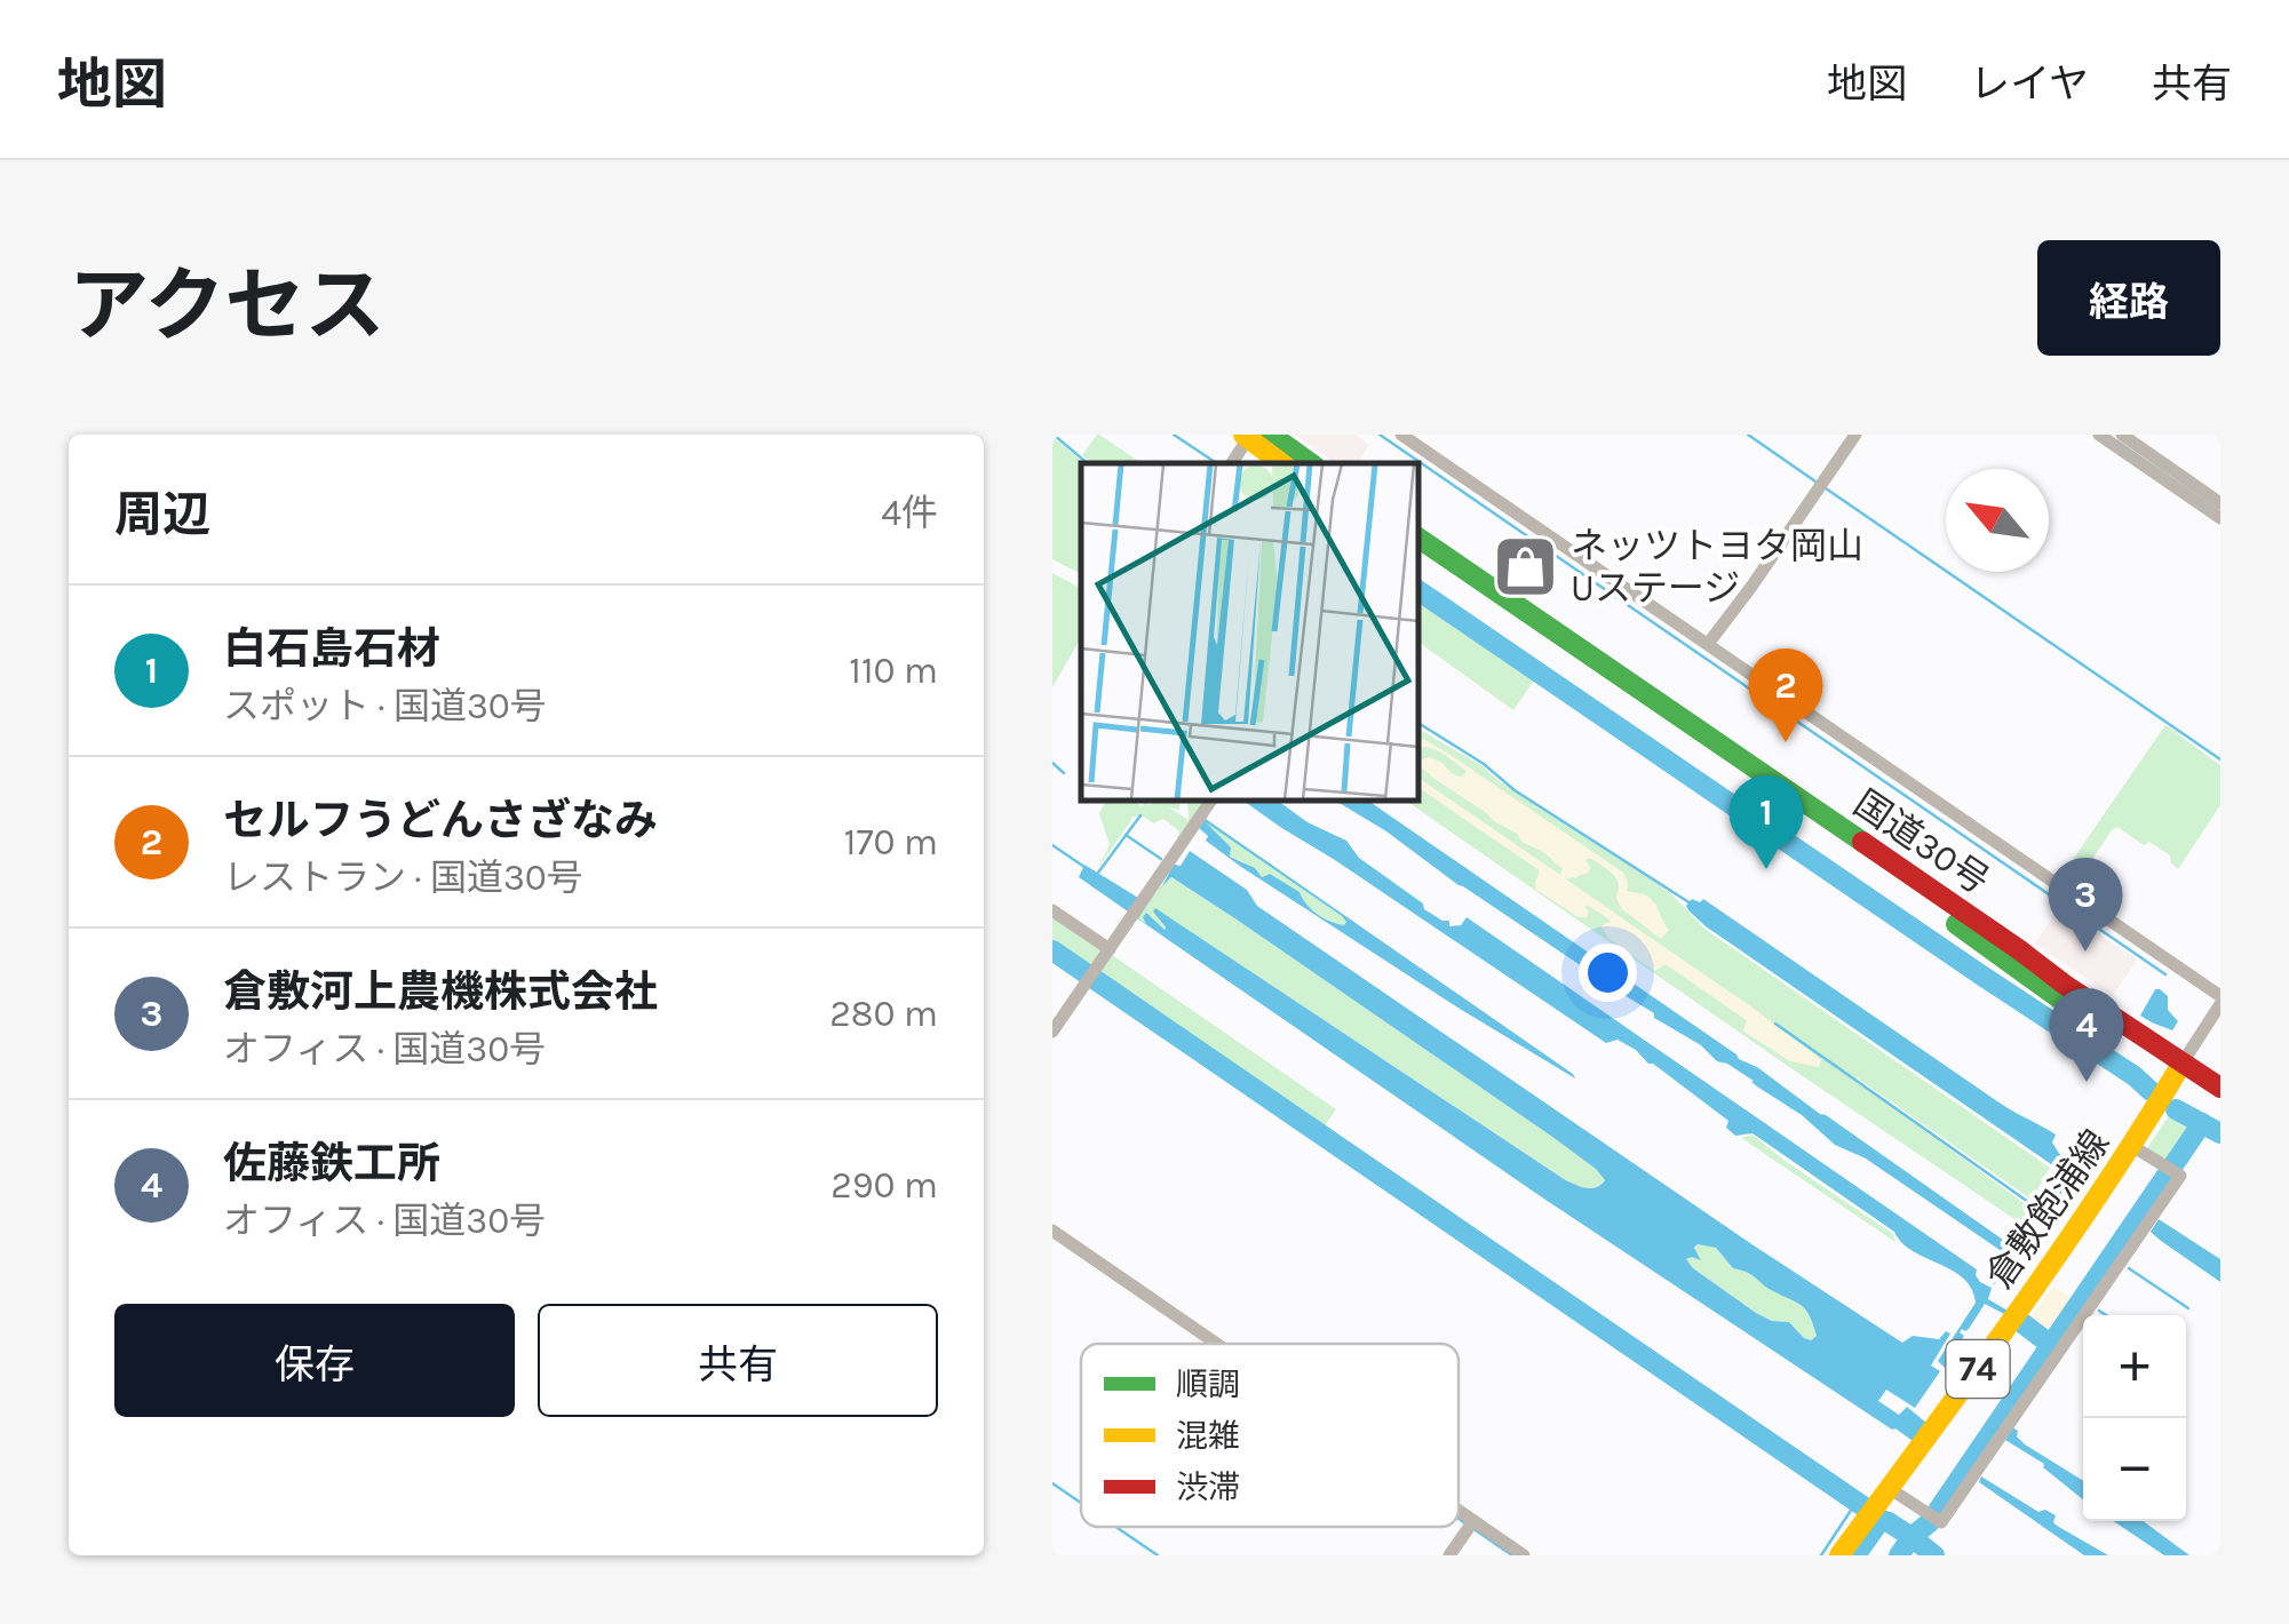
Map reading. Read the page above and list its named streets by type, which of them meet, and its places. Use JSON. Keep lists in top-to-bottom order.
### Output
{
  "streets": {
    "main road": ["国道30号", "倉敷飽浦線", "74"]
  },
  "crossings": [
    ["国道30号", "倉敷飽浦線"]
  ],
  "places": {
    "shop": ["ネッツトヨタ岡山 Uステージ"]
  },
  "legend": ["順調", "混雑", "渋滞"],
  "north": "top left",
  "page": {
    "header": "地図",
    "nav": ["地図", "レイヤ", "共有"],
    "title": "アクセス",
    "buttons": [
      "経路",
      ["保存", "共有"]
    ],
    "heading": ["周辺", "4件"],
    "list": [
      {
        "mark": "1",
        "name": "白石島石材",
        "note": "スポット · 国道30号",
        "value": "110 m"
      },
      {
        "mark": "2",
        "name": "セルフうどんさざなみ",
        "note": "レストラン · 国道30号",
        "value": "170 m"
      },
      {
        "mark": "3",
        "name": "倉敷河上農機株式会社",
        "note": "オフィス · 国道30号",
        "value": "280 m"
      },
      {
        "mark": "4",
        "name": "佐藤鉄工所",
        "note": "オフィス · 国道30号",
        "value": "290 m"
      }
    ],
    "pins": [
      "2",
      "1",
      "3",
      "4"
    ],
    "map_buttons": ["+", "−"]
  }
}
